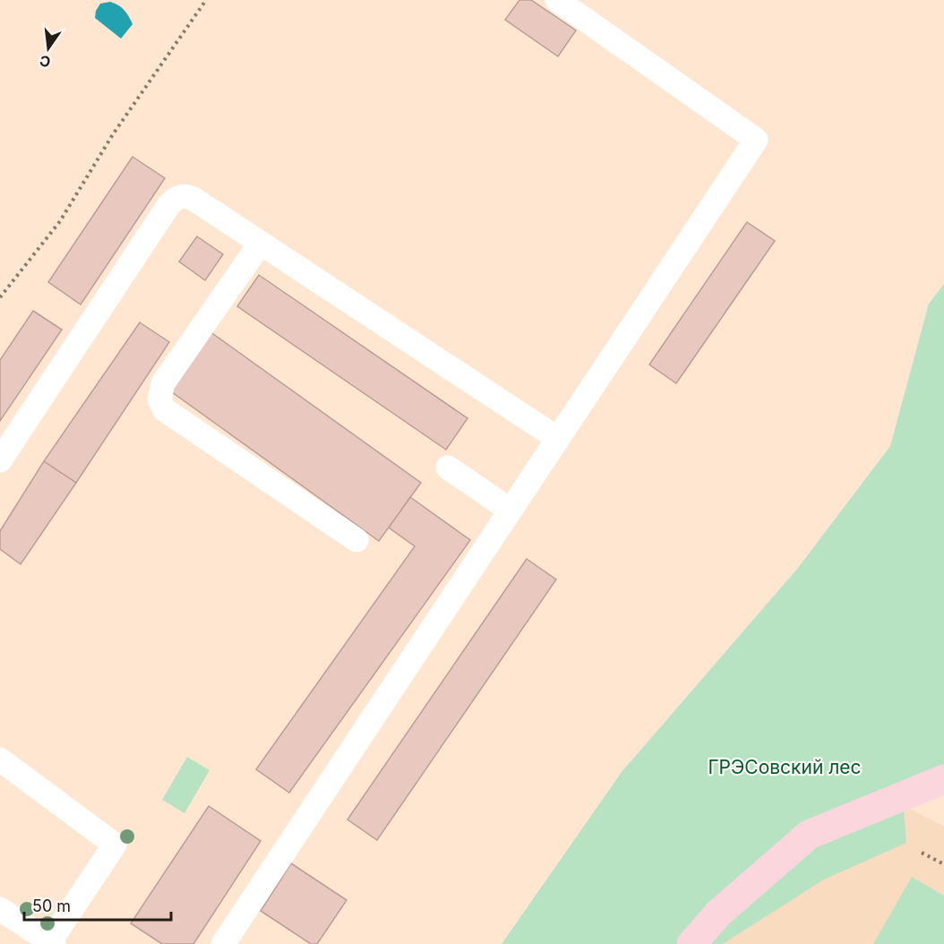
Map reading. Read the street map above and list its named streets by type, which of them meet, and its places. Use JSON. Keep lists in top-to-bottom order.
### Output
{
  "parks": ["ГРЭСовский лес"],
  "scale_bar": "50 m",
  "north": "bottom"
}
